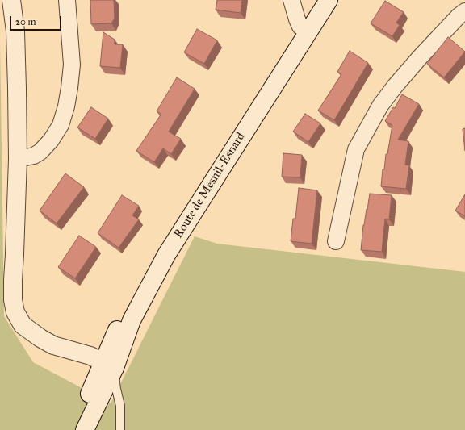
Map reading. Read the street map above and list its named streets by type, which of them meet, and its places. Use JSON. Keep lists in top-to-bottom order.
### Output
{
  "streets": {
    "main road": ["Route de Mesnil-Esnard"]
  },
  "scale_bar": "20 m"
}
